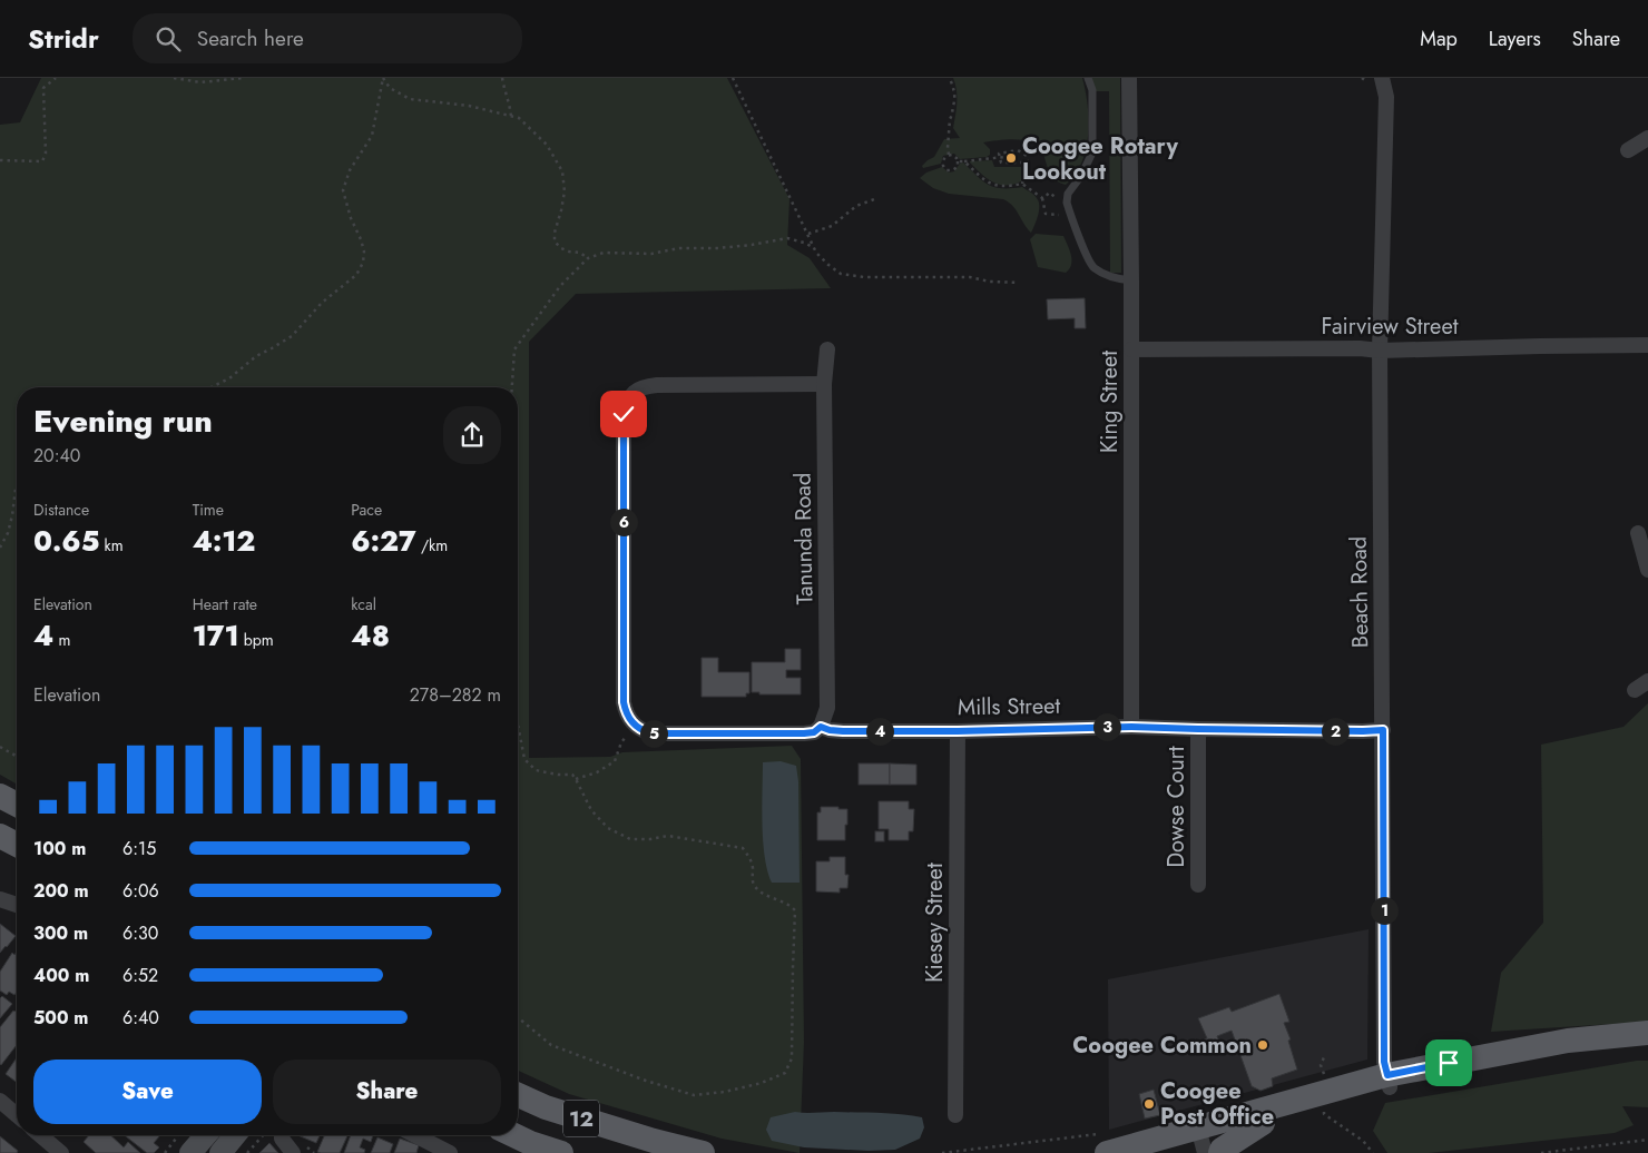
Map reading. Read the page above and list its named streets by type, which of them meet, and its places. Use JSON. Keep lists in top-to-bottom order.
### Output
{
  "streets": {
    "main road": ["12"],
    "street": [
      "Fairview Street",
      "King Street",
      "Tanunda Road",
      "Beach Road",
      "Mills Street",
      "Dowse Court",
      "Kiesey Street"
    ]
  },
  "crossings": [
    ["Fairview Street", "King Street"],
    ["Fairview Street", "Beach Road"],
    ["King Street", "Mills Street"],
    ["Tanunda Road", "Mills Street"],
    ["Beach Road", "Mills Street"],
    ["Mills Street", "Dowse Court"],
    ["Mills Street", "Kiesey Street"]
  ],
  "places": ["Coogee Rotary Lookout", "Coogee Common", "Coogee Post Office"],
  "page": {
    "header": "Stridr",
    "search": "Search here",
    "nav": ["Map", "Layers", "Share"],
    "heading": ["Evening run", "20:40"],
    "stats": [
      ["Distance", "0.65 km"],
      ["Time", "4:12"],
      ["Pace", "6:27 /km"],
      ["Elevation", "4 m"],
      ["Heart rate", "171 bpm"],
      ["kcal", "48"]
    ],
    "pins": [
      "6",
      "3",
      "2",
      "4",
      "5",
      "1"
    ],
    "chart": ["Elevation", "278–282 m"],
    "list": [
      {
        "name": "100 m",
        "note": "6:15"
      },
      {
        "name": "200 m",
        "note": "6:06"
      },
      {
        "name": "300 m",
        "note": "6:30"
      },
      {
        "name": "400 m",
        "note": "6:52"
      },
      {
        "name": "500 m",
        "note": "6:40"
      }
    ],
    "buttons": ["Save", "Share"]
  }
}
